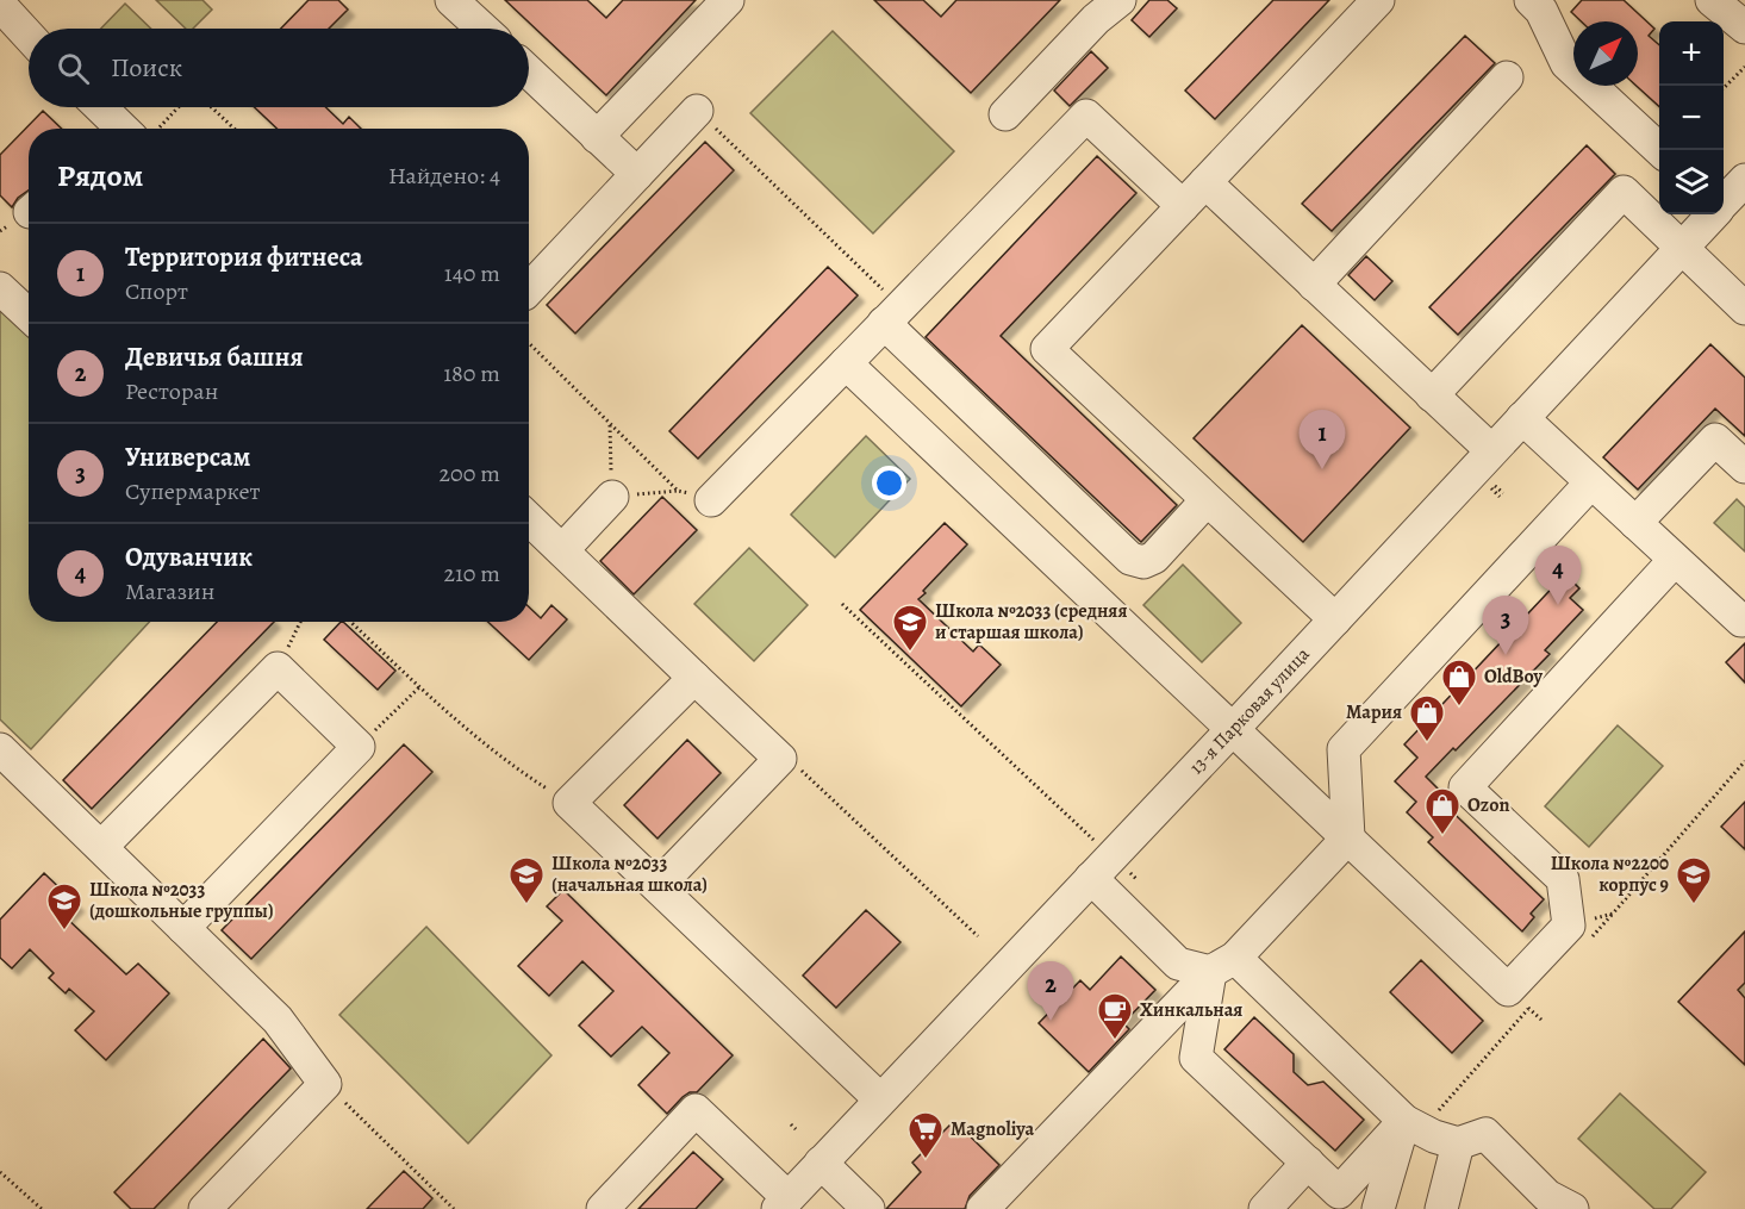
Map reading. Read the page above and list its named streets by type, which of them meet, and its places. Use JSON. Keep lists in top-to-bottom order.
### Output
{
  "streets": {
    "street": ["13-я Парковая улица"]
  },
  "places": {
    "school or university": [
      "Школа №2033 (средняя и старшая школа)",
      "Школа №2033 (начальная школа)",
      "Школа №2200 корпус 9",
      "Школа №2033 (дошкольные группы)"
    ],
    "shop": ["OldBoy", "Мария", "Ozon"],
    "cafe": ["Хинкальная"],
    "supermarket": ["Magnoliya"]
  },
  "north": "top right",
  "page": {
    "map_buttons": ["+", "−"],
    "search": "Поиск",
    "heading": ["Рядом", "Найдено: 4"],
    "list": [
      {
        "mark": "1",
        "name": "Территория фитнеса",
        "note": "Спорт",
        "value": "140 m"
      },
      {
        "mark": "2",
        "name": "Девичья башня",
        "note": "Ресторан",
        "value": "180 m"
      },
      {
        "mark": "3",
        "name": "Универсам",
        "note": "Супермаркет",
        "value": "200 m"
      },
      {
        "mark": "4",
        "name": "Одуванчик",
        "note": "Магазин",
        "value": "210 m"
      }
    ],
    "pins": [
      "1",
      "4",
      "3",
      "2"
    ]
  }
}
